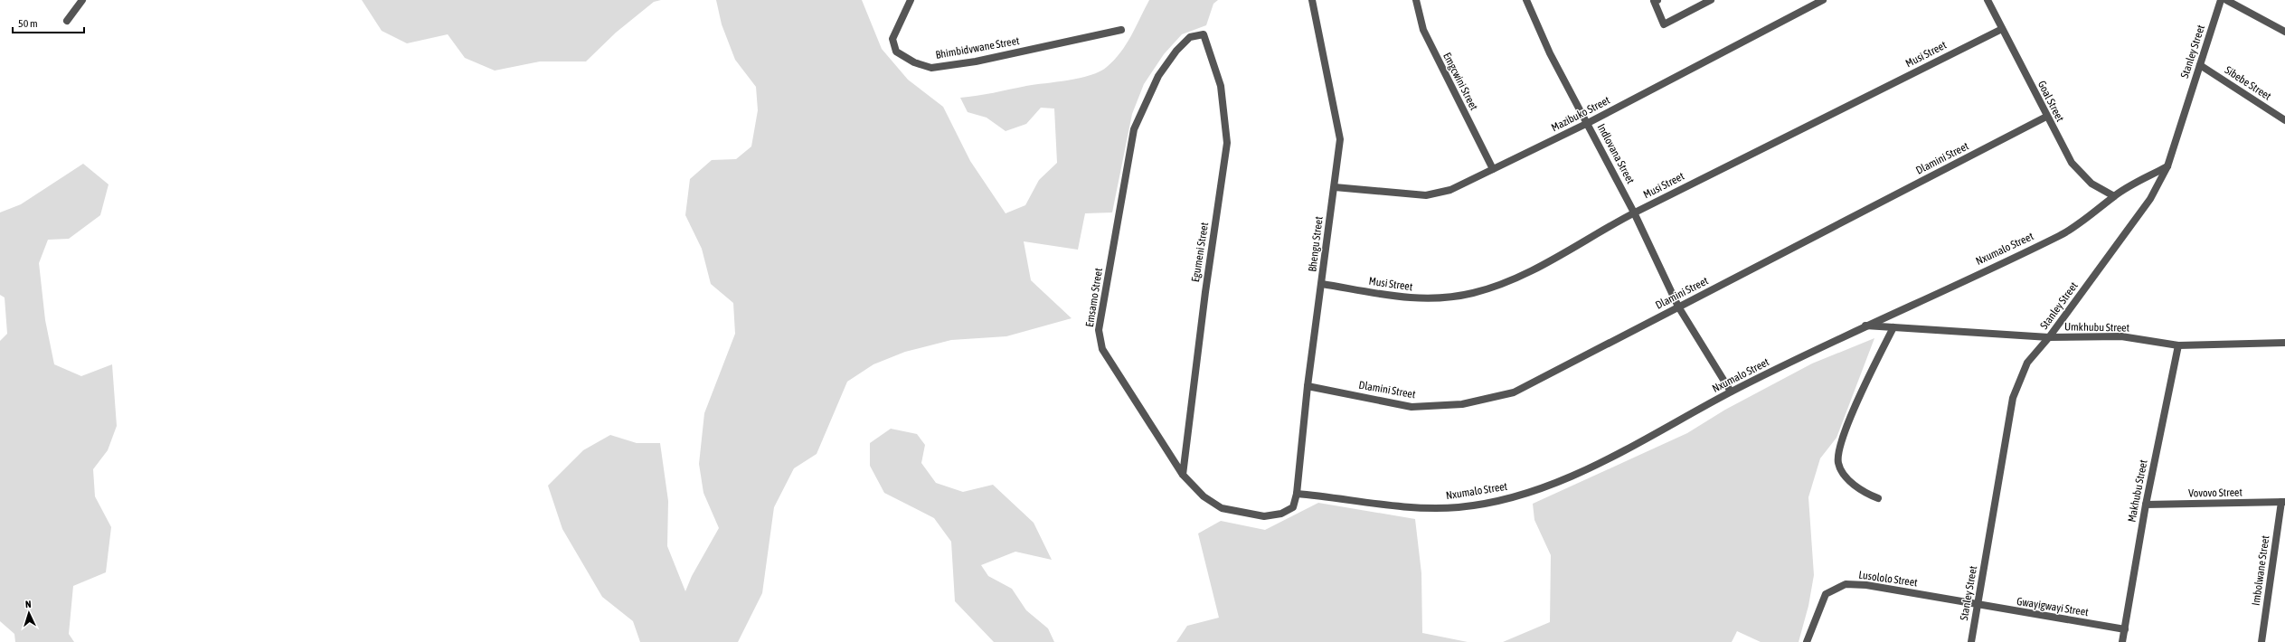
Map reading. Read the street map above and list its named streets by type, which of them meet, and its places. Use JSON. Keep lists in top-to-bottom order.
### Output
{
  "streets": {
    "street": [
      "Bhimbidvwane Street",
      "Stanley Street",
      "Musi Street",
      "Emgcwini Street",
      "Sibebe Street",
      "Goal Street",
      "Mazibuko Street",
      "Indlovana Street",
      "Dlamini Street",
      "Bhengu Street",
      "Nxumalo Street",
      "Egumeni Street",
      "Emsamo Street",
      "Umkhubu Street",
      "Makhubu Street",
      "Vovovo Street",
      "Imbolwane Street",
      "Lusololo Street",
      "Gwayigwayi Street"
    ]
  },
  "crossings": [
    ["Stanley Street", "Sibebe Street"],
    ["Stanley Street", "Nxumalo Street"],
    ["Stanley Street", "Umkhubu Street"],
    ["Stanley Street", "Lusololo Street"],
    ["Stanley Street", "Gwayigwayi Street"],
    ["Musi Street", "Goal Street"],
    ["Musi Street", "Indlovana Street"],
    ["Musi Street", "Bhengu Street"],
    ["Emgcwini Street", "Mazibuko Street"],
    ["Goal Street", "Dlamini Street"],
    ["Goal Street", "Nxumalo Street"],
    ["Mazibuko Street", "Indlovana Street"],
    ["Mazibuko Street", "Bhengu Street"],
    ["Indlovana Street", "Dlamini Street"],
    ["Indlovana Street", "Nxumalo Street"],
    ["Dlamini Street", "Bhengu Street"],
    ["Bhengu Street", "Nxumalo Street"],
    ["Bhengu Street", "Emsamo Street"],
    ["Nxumalo Street", "Emsamo Street"],
    ["Nxumalo Street", "Umkhubu Street"],
    ["Egumeni Street", "Emsamo Street"],
    ["Umkhubu Street", "Makhubu Street"],
    ["Makhubu Street", "Vovovo Street"],
    ["Makhubu Street", "Gwayigwayi Street"],
    ["Vovovo Street", "Imbolwane Street"],
    ["Lusololo Street", "Gwayigwayi Street"]
  ],
  "scale_bar": "50 m",
  "north": "top"
}
